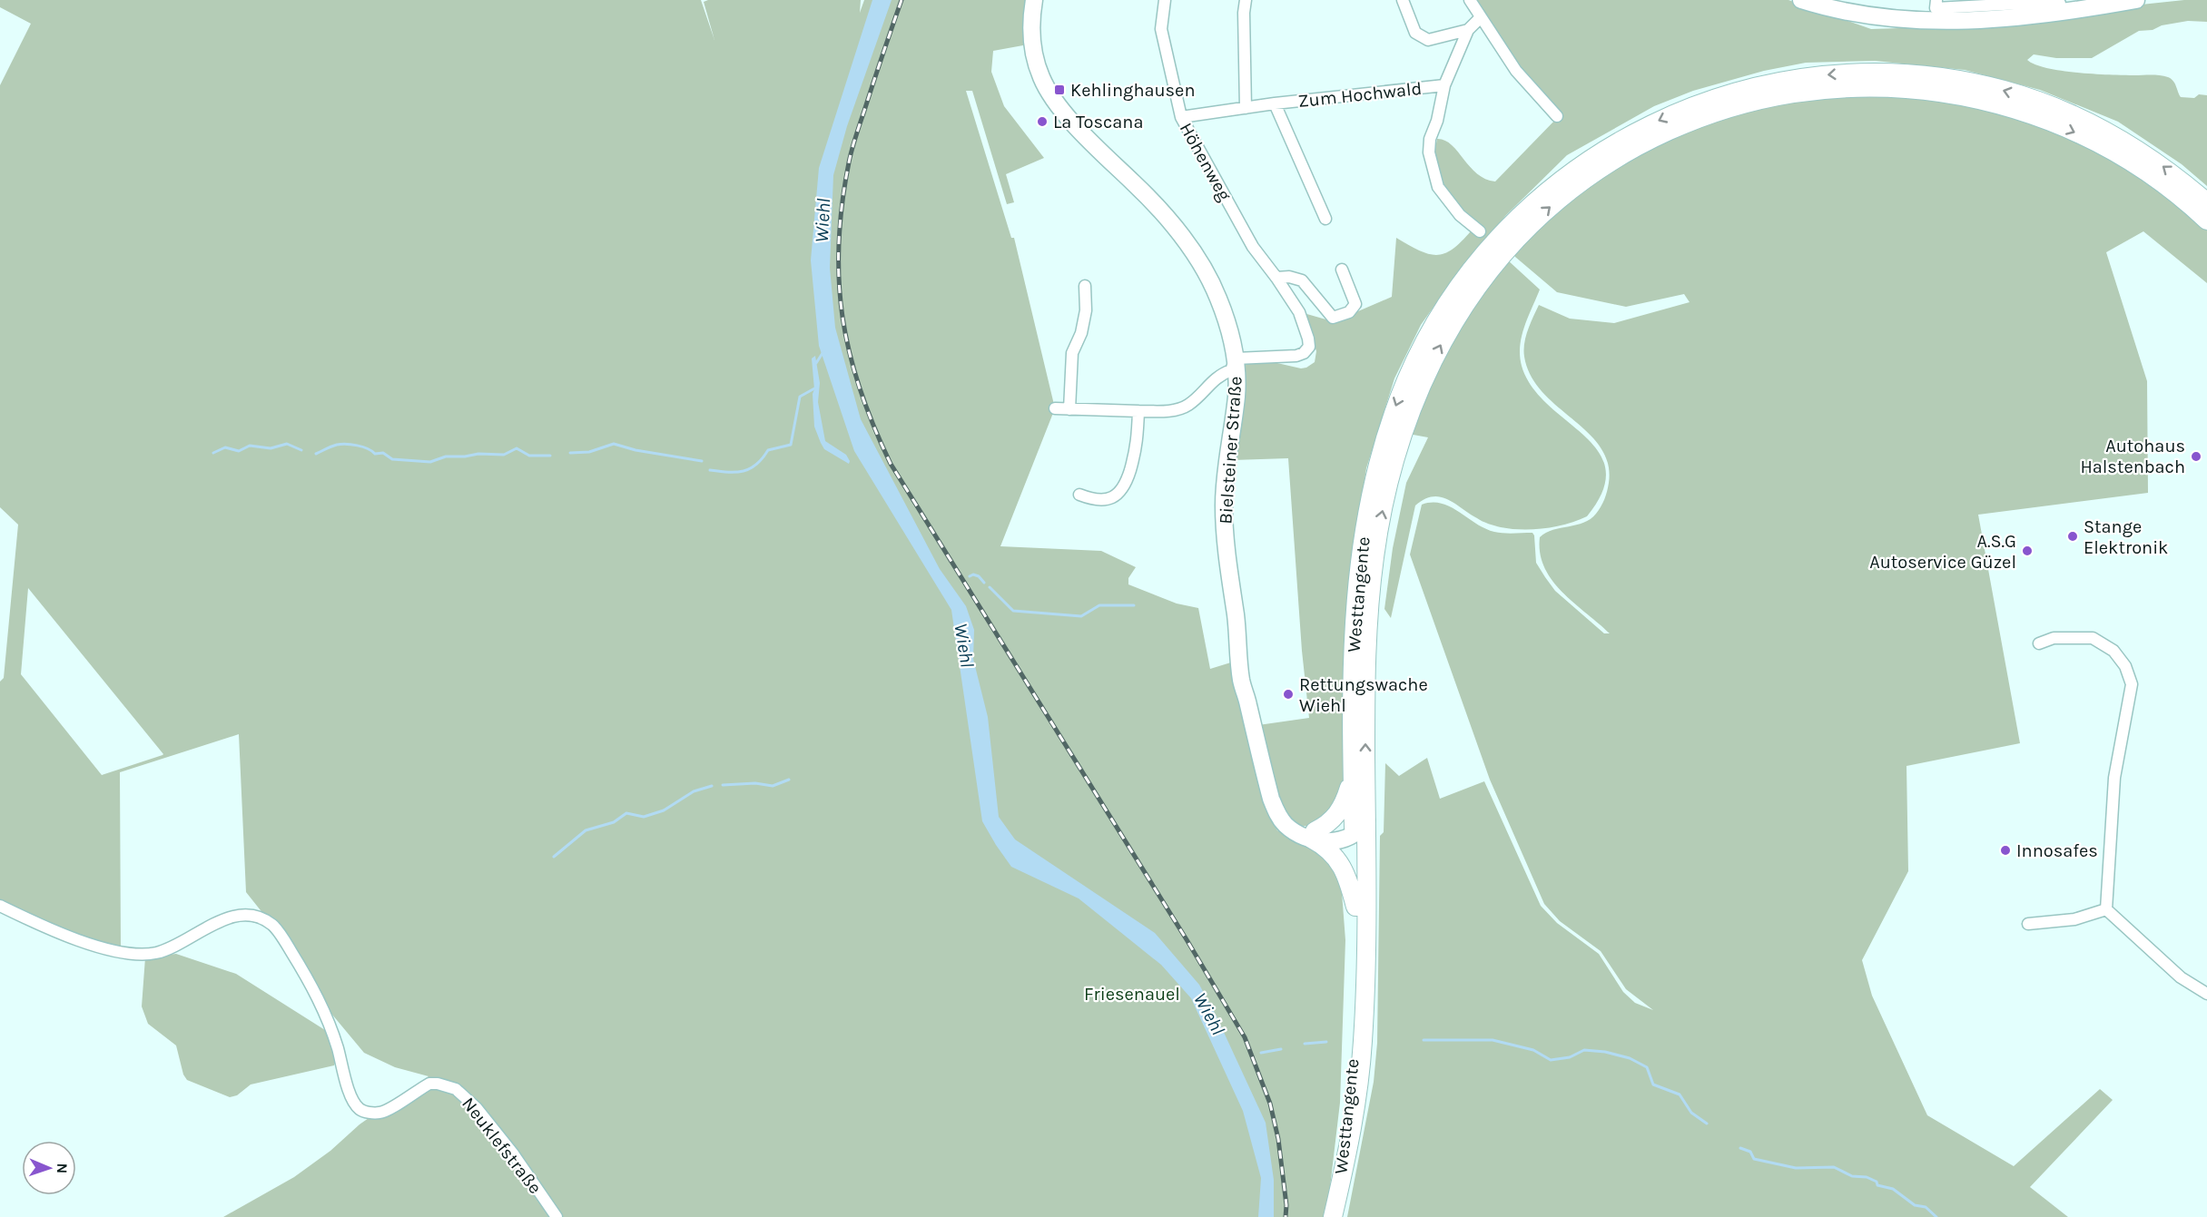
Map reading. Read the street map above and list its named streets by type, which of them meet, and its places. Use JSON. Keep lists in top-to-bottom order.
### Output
{
  "streets": {
    "main road": ["Bielsteiner Straße", "Westtangente"],
    "street": ["Zum Hochwald", "Höhenweg", "Neuklefstraße"]
  },
  "crossings": [
    ["Zum Hochwald", "Höhenweg"],
    ["Höhenweg", "Bielsteiner Straße"]
  ],
  "water": ["Wiehl"],
  "parks": ["Friesenauel"],
  "places": {
    "transit": ["Kehlinghausen"],
    "other": [
      "La Toscana",
      "Autohaus Halstenbach",
      "Stange Elektronik",
      "A.S.G Autoservice Güzel",
      "Rettungswache Wiehl",
      "Innosafes"
    ]
  },
  "north": "right"
}
